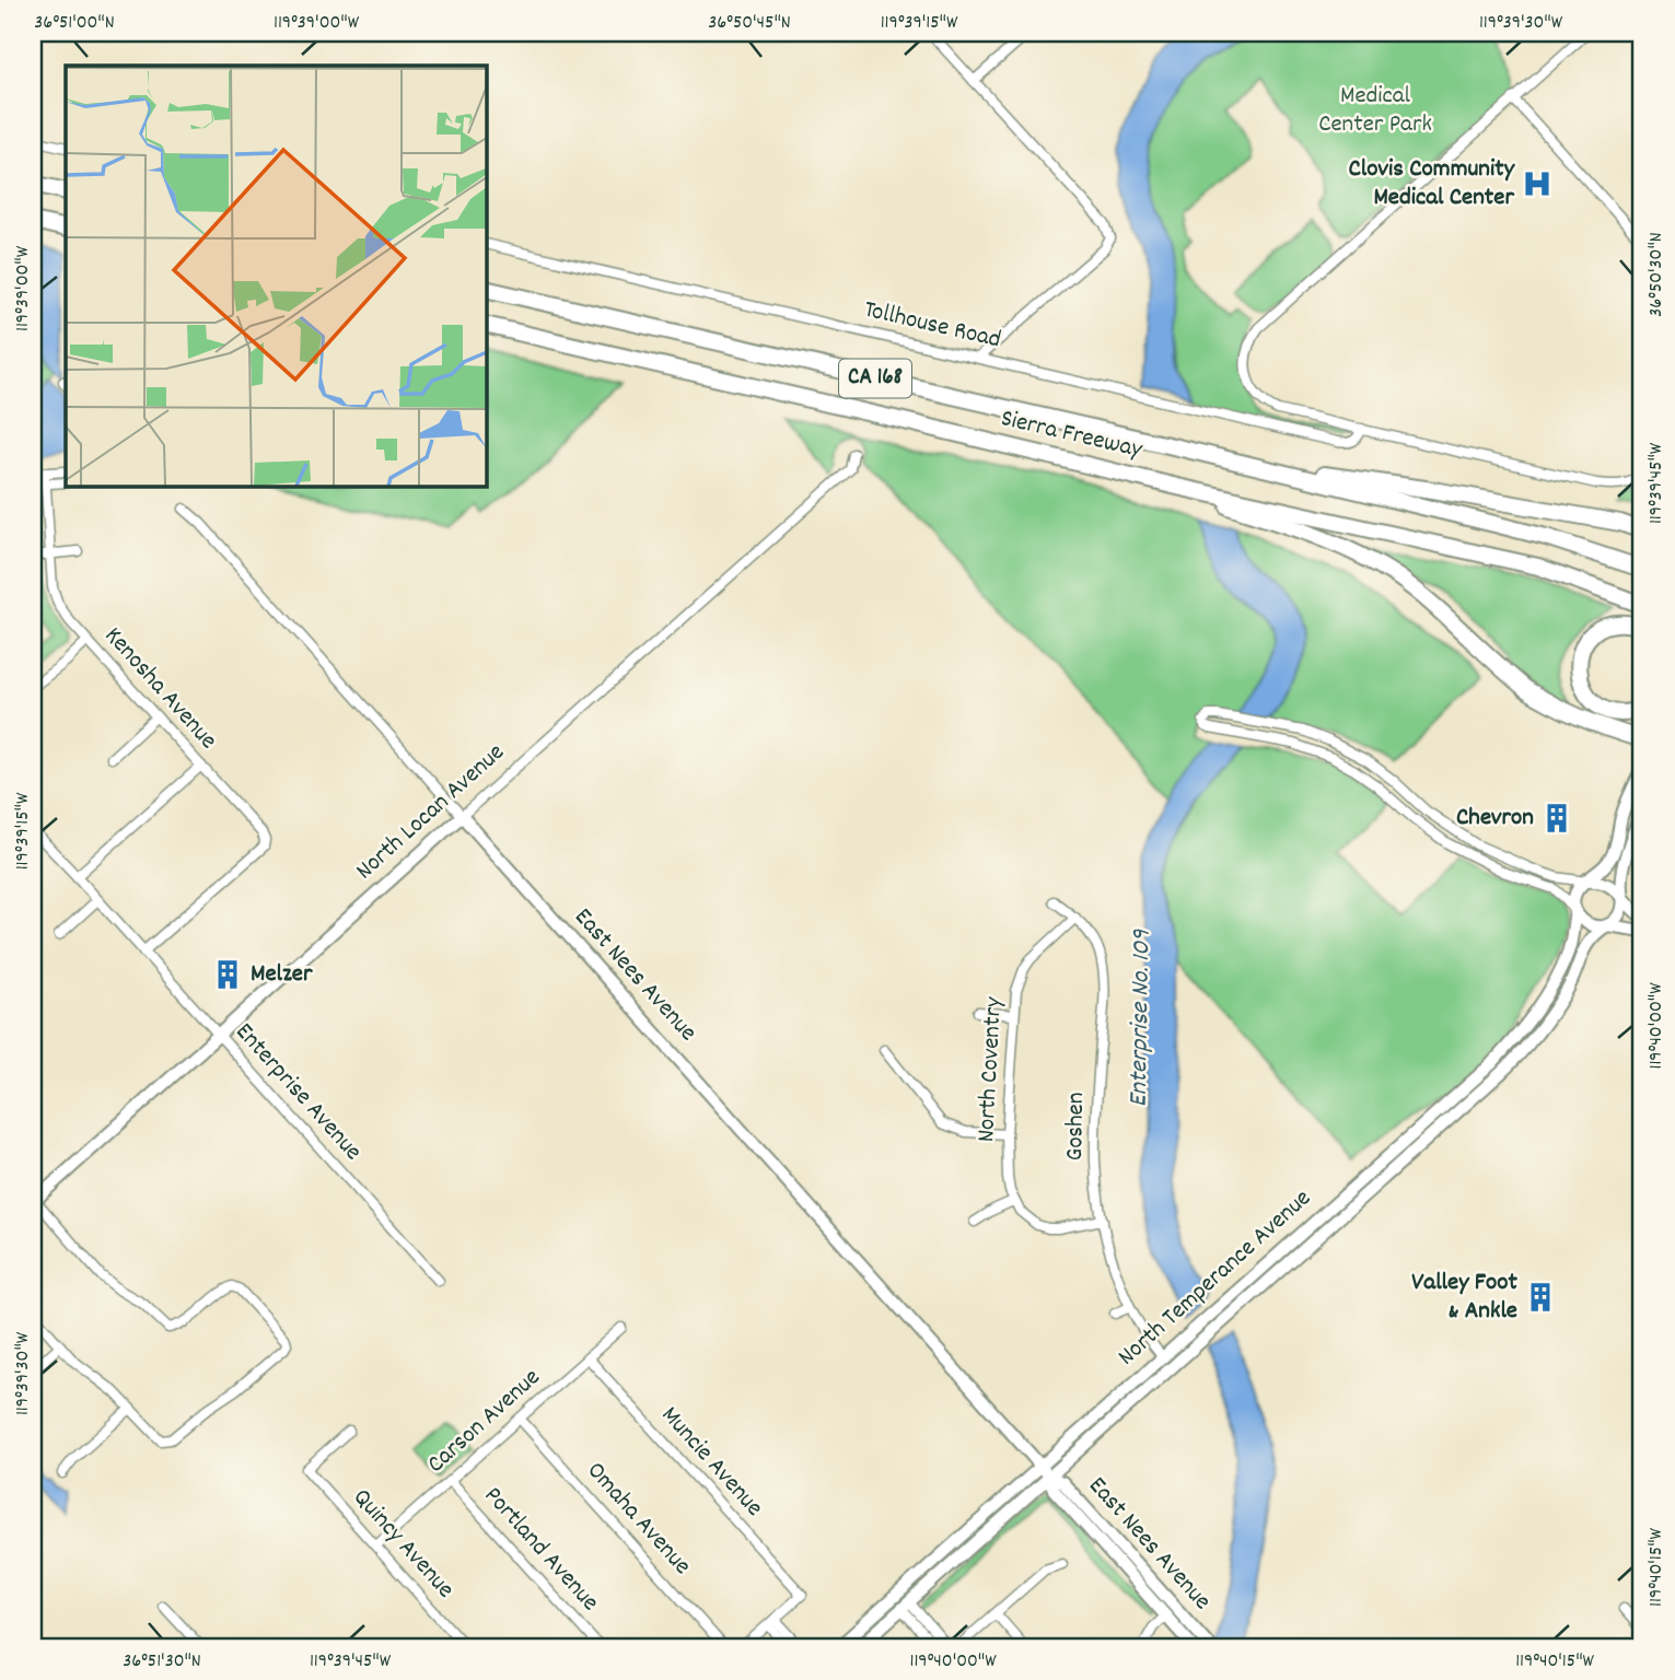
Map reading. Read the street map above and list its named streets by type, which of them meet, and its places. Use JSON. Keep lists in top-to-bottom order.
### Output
{
  "streets": {
    "highway": ["CA 168", "Sierra Freeway"],
    "main road": ["North Locan Avenue", "East Nees Avenue", "North Temperance Avenue"],
    "street": [
      "Tollhouse Road",
      "Kenosha Avenue",
      "North Coventry",
      "Enterprise Avenue",
      "Goshen",
      "Carson Avenue",
      "Muncie Avenue",
      "Omaha Avenue",
      "Quincy Avenue",
      "Portland Avenue"
    ]
  },
  "crossings": [
    ["Kenosha Avenue", "Enterprise Avenue"],
    ["North Locan Avenue", "East Nees Avenue"],
    ["North Locan Avenue", "Enterprise Avenue"],
    ["East Nees Avenue", "North Temperance Avenue"],
    ["North Coventry", "Goshen"],
    ["Goshen", "North Temperance Avenue"],
    ["Carson Avenue", "Muncie Avenue"],
    ["Carson Avenue", "Omaha Avenue"],
    ["Carson Avenue", "Quincy Avenue"],
    ["Carson Avenue", "Portland Avenue"]
  ],
  "water": ["Enterprise No. 109"],
  "parks": ["Medical Center Park"],
  "places": {
    "hospital": ["Clovis Community Medical Center"],
    "building": ["Chevron", "Melzer", "Valley Foot & Ankle"]
  },
  "coordinates": [
    "36°51'00\"N",
    "119°39'00\"W",
    "36°50'45\"N",
    "119°39'15\"W",
    "119°39'30\"W",
    "36°50'30\"N",
    "119°39'45\"W",
    "119°40'00\"W",
    "119°40'15\"W",
    "36°51'30\"N"
  ]
}
